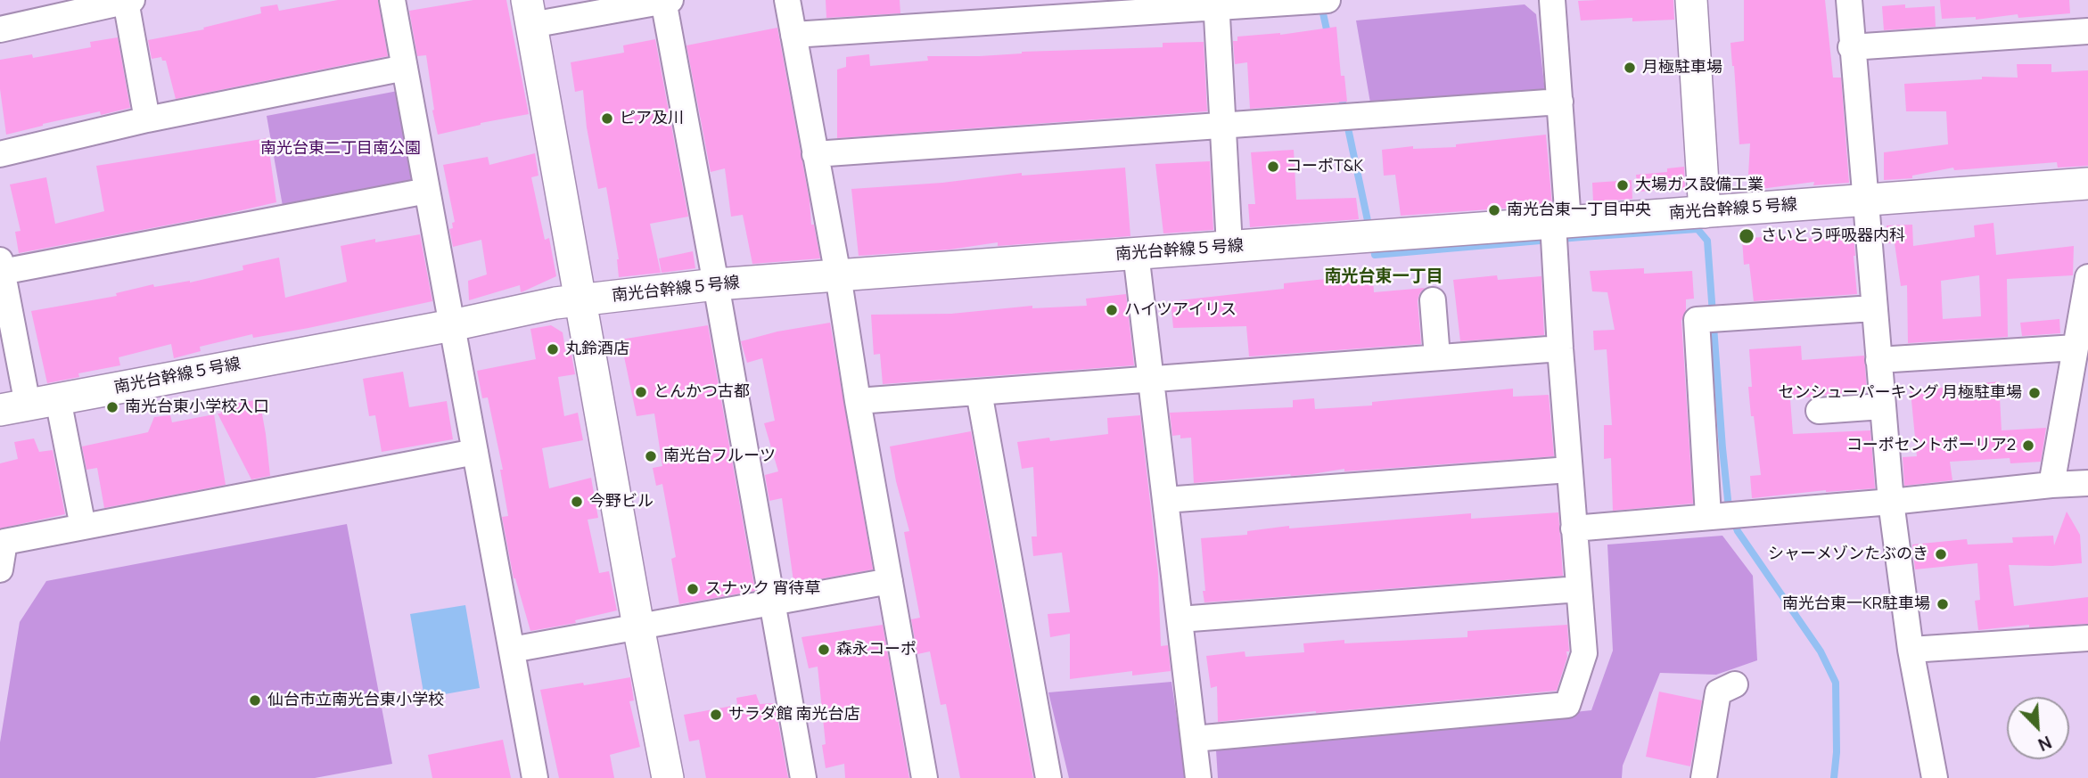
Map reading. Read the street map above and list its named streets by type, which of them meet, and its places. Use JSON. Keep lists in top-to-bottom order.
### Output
{
  "streets": {
    "street": ["南光台幹線５号線"]
  },
  "districts": ["南光台東一丁目"],
  "parks": ["南光台東二丁目南公園"],
  "places": [
    "月極駐車場",
    "ピア及川",
    "コーポT&K",
    "大場ガス設備工業",
    "南光台東一丁目中央",
    "さいとう呼吸器内科",
    "ハイツアイリス",
    "丸鈴酒店",
    "とんかつ古都",
    "センシューパーキング 月極駐車場",
    "南光台東小学校入口",
    "コーポセントポーリア2",
    "南光台フルーツ",
    "今野ビル",
    "シャーメゾンたぶのき",
    "スナック 宵待草",
    "南光台東一KR駐車場",
    "森永コーポ",
    "仙台市立南光台東小学校",
    "サラダ館 南光台店"
  ],
  "north": "bottom right"
}
